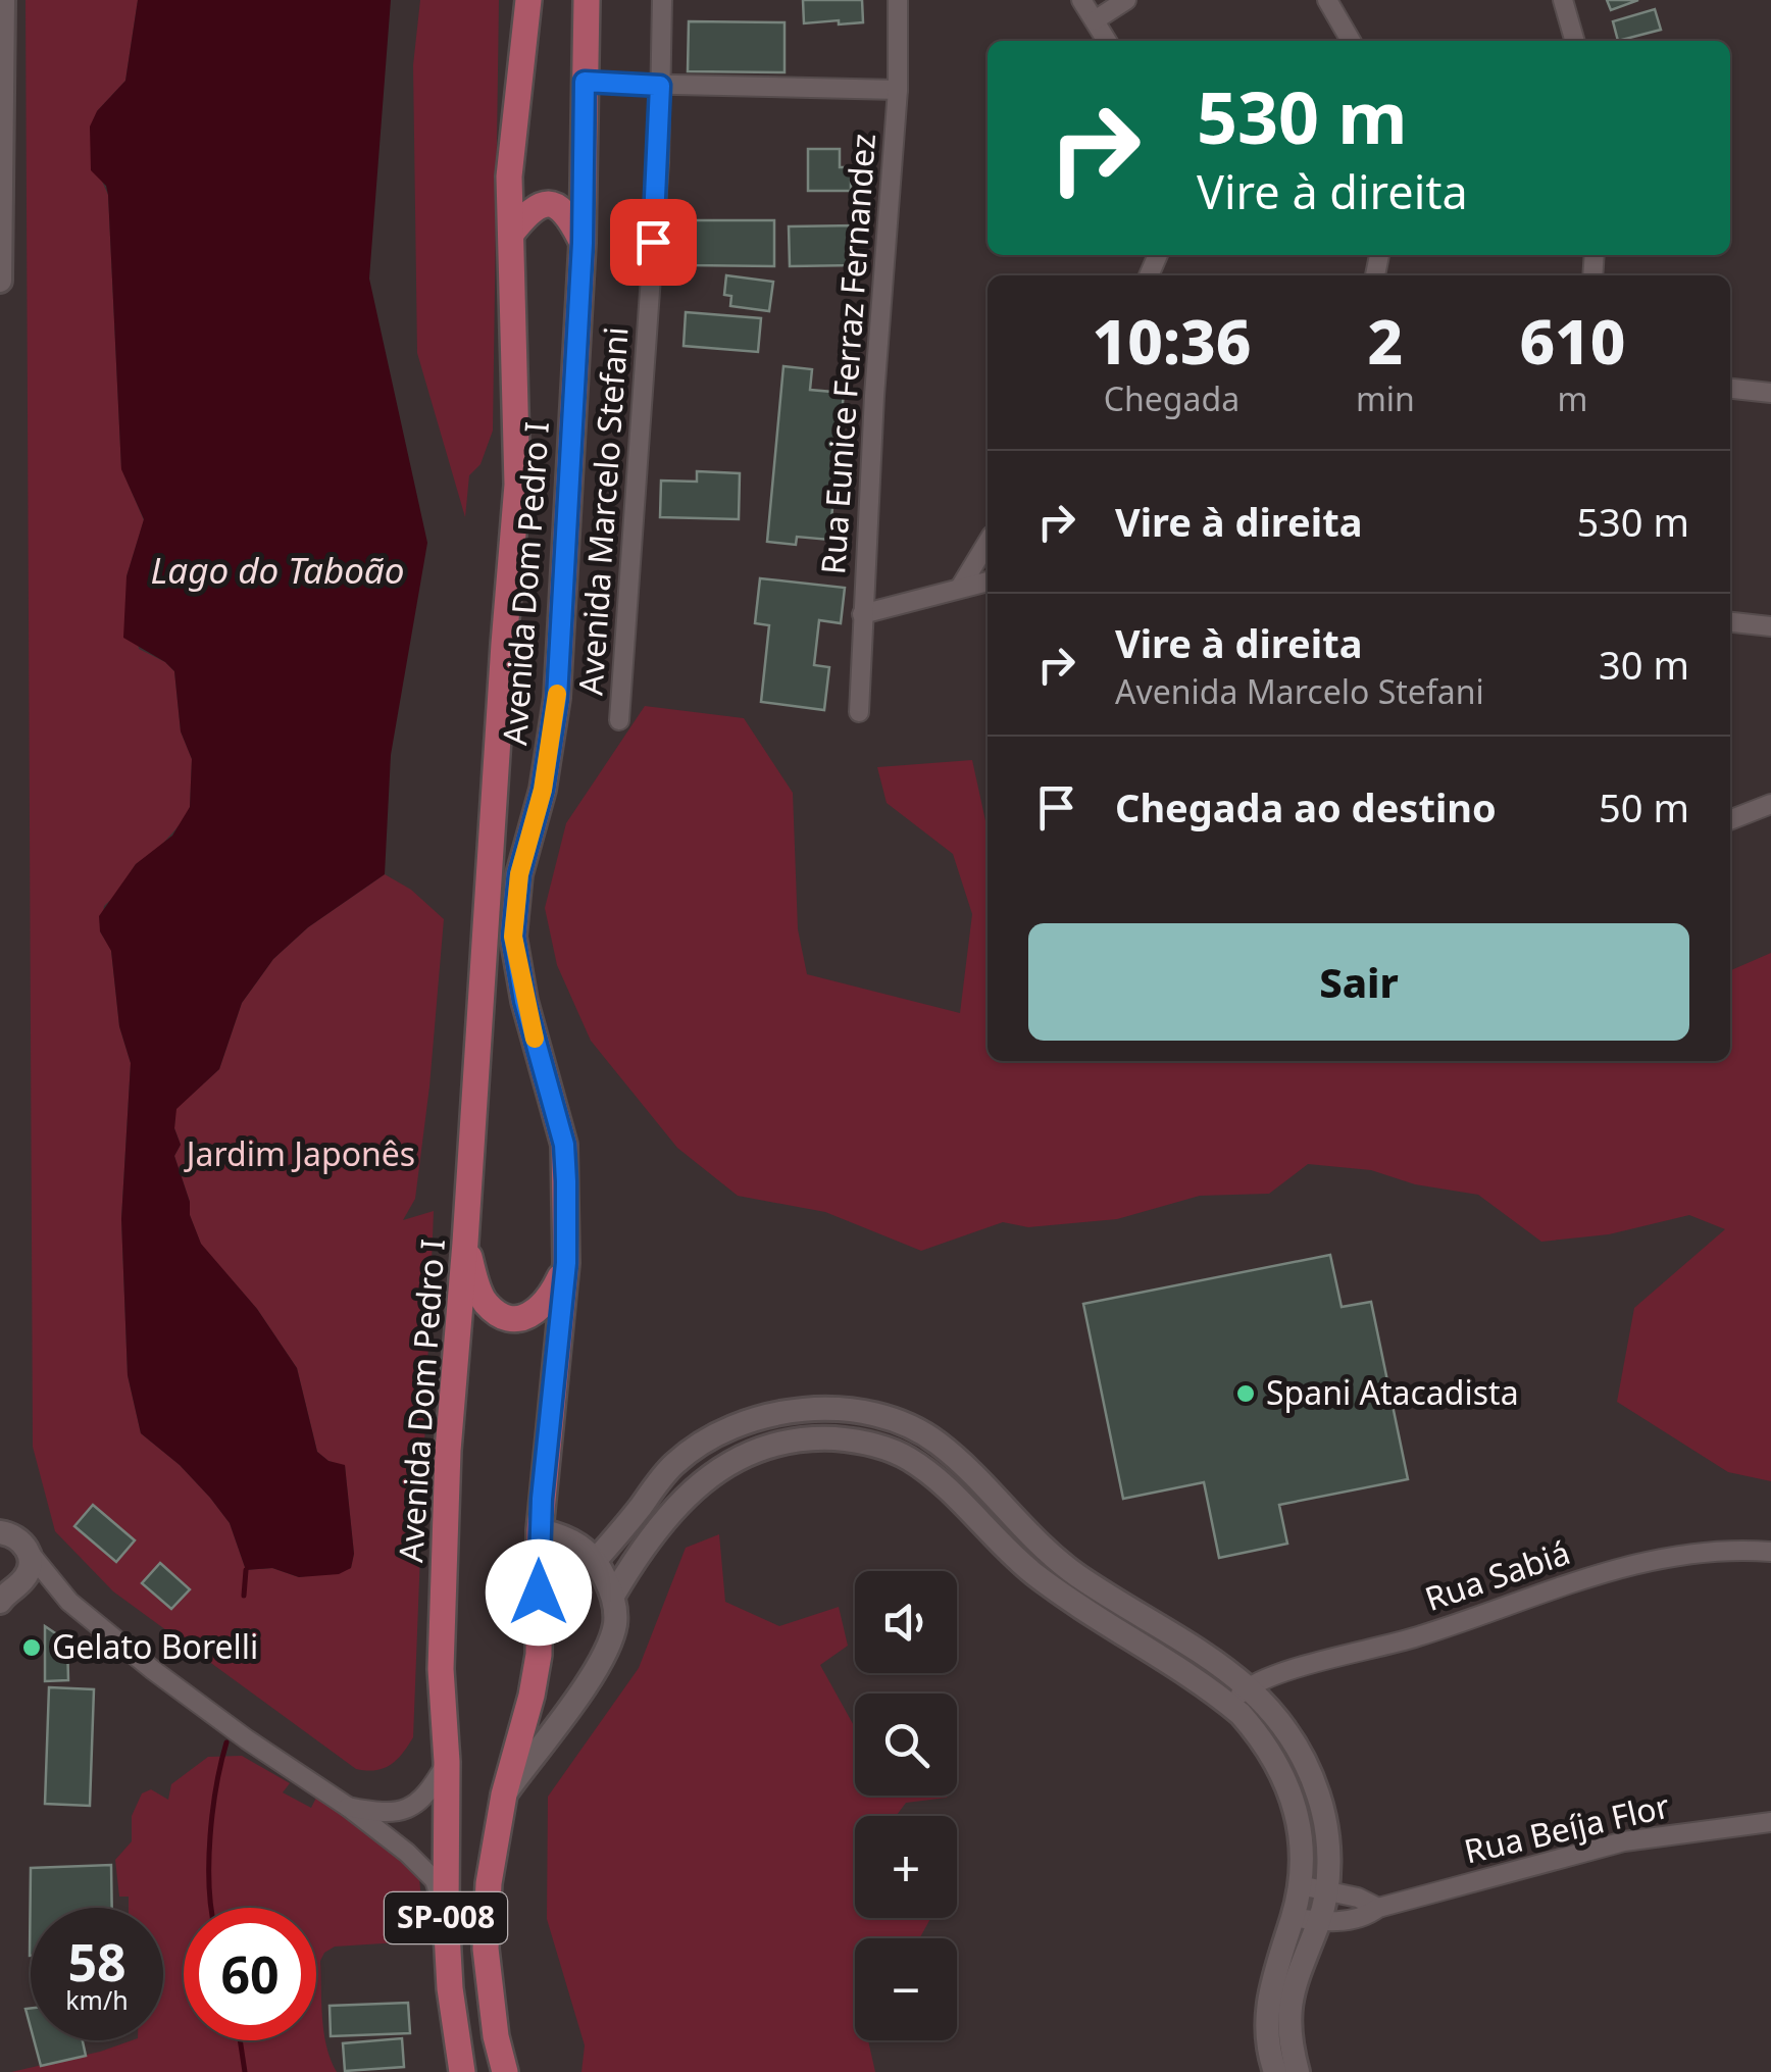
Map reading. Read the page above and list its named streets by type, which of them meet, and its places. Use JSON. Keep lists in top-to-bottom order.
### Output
{
  "streets": {
    "main road": ["Avenida Dom Pedro I", "SP-008"],
    "street": [
      "Rua Eunice Ferraz Fernandez",
      "Avenida Marcelo Stefani",
      "Rua Sabiá",
      "Rua Beíja Flor"
    ]
  },
  "water": ["Lago do Taboão"],
  "parks": ["Jardim Japonês"],
  "places": ["Spani Atacadista", "Gelato Borelli"],
  "page": {
    "turn": ["530 m", "Vire à direita"],
    "eta": [
      "10:36",
      "Chegada",
      "2",
      "min",
      "610",
      "m"
    ],
    "list": [
      {
        "name": "Vire à direita",
        "value": "530 m"
      },
      {
        "name": "Vire à direita",
        "note": "Avenida Marcelo Stefani",
        "value": "30 m"
      },
      {
        "name": "Chegada ao destino",
        "value": "50 m"
      }
    ],
    "buttons": "Sair",
    "map_buttons": ["+", "−"],
    "speed": "58 km/h",
    "limit": "60"
  }
}
